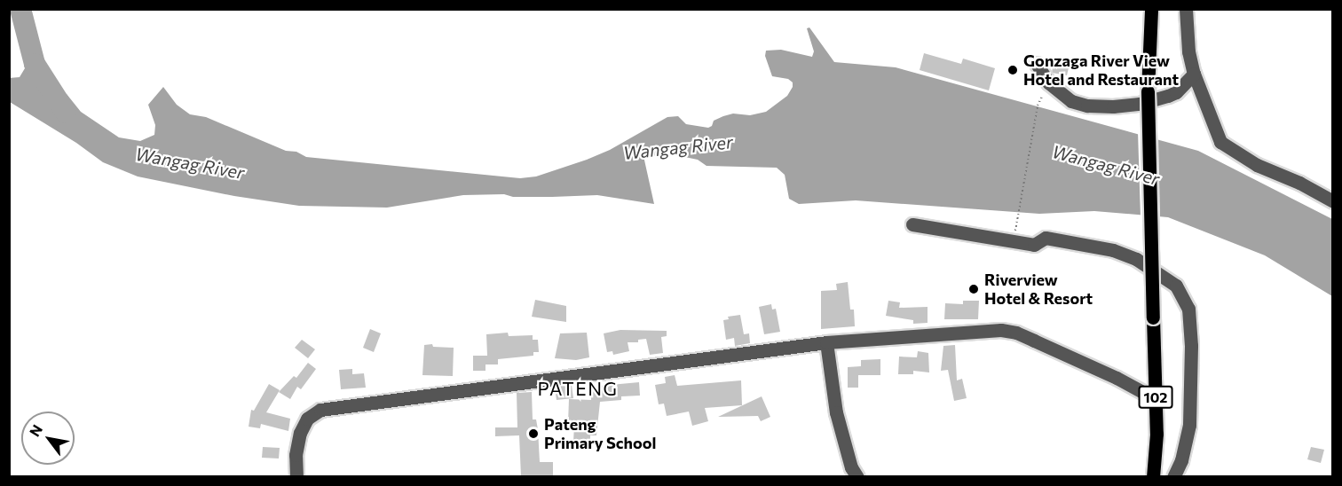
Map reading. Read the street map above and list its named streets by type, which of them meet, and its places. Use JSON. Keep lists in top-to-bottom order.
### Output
{
  "streets": {
    "main road": ["102"]
  },
  "districts": ["PATENG"],
  "water": ["Wangag River"],
  "places": ["Gonzaga River View Hotel and Restaurant", "Riverview Hotel & Resort", "Pateng Primary School"],
  "north": "top left"
}
